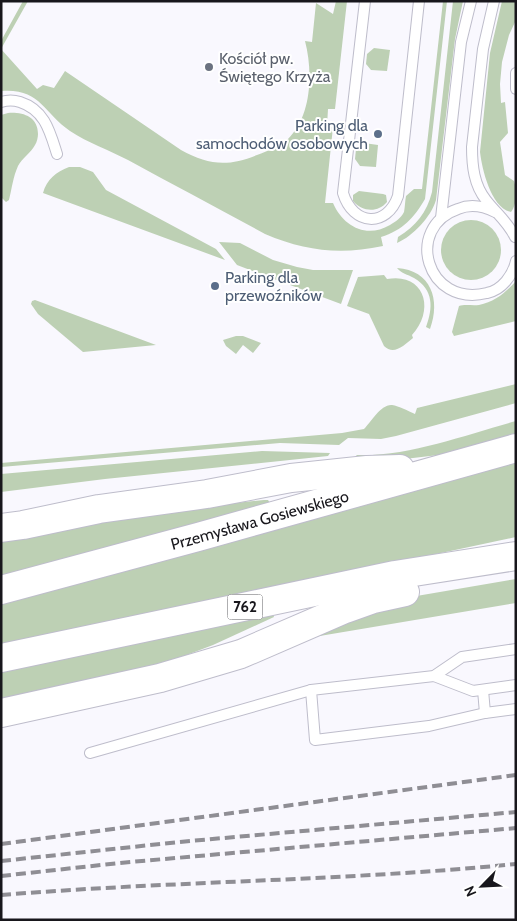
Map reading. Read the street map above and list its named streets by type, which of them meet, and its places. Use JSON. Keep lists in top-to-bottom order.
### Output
{
  "streets": {
    "main road": ["Przemysława Gosiewskiego", "762"]
  },
  "places": ["Kościół pw. Świętego Krzyża", "Parking dla samochodów osobowych", "Parking dla przewoźników"],
  "north": "bottom left"
}
